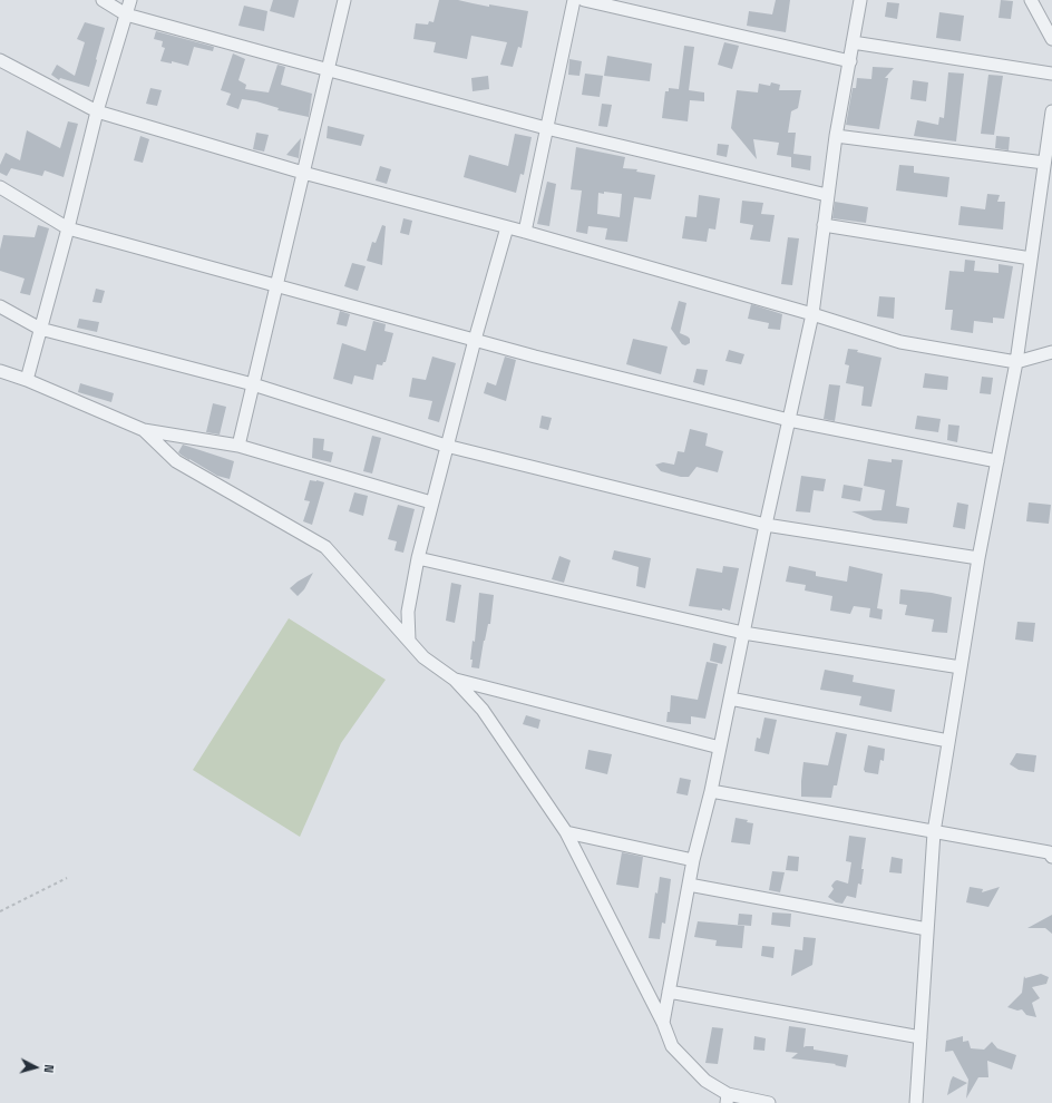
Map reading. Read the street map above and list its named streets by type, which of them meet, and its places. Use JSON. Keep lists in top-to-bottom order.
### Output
{
  "north": "right"
}
